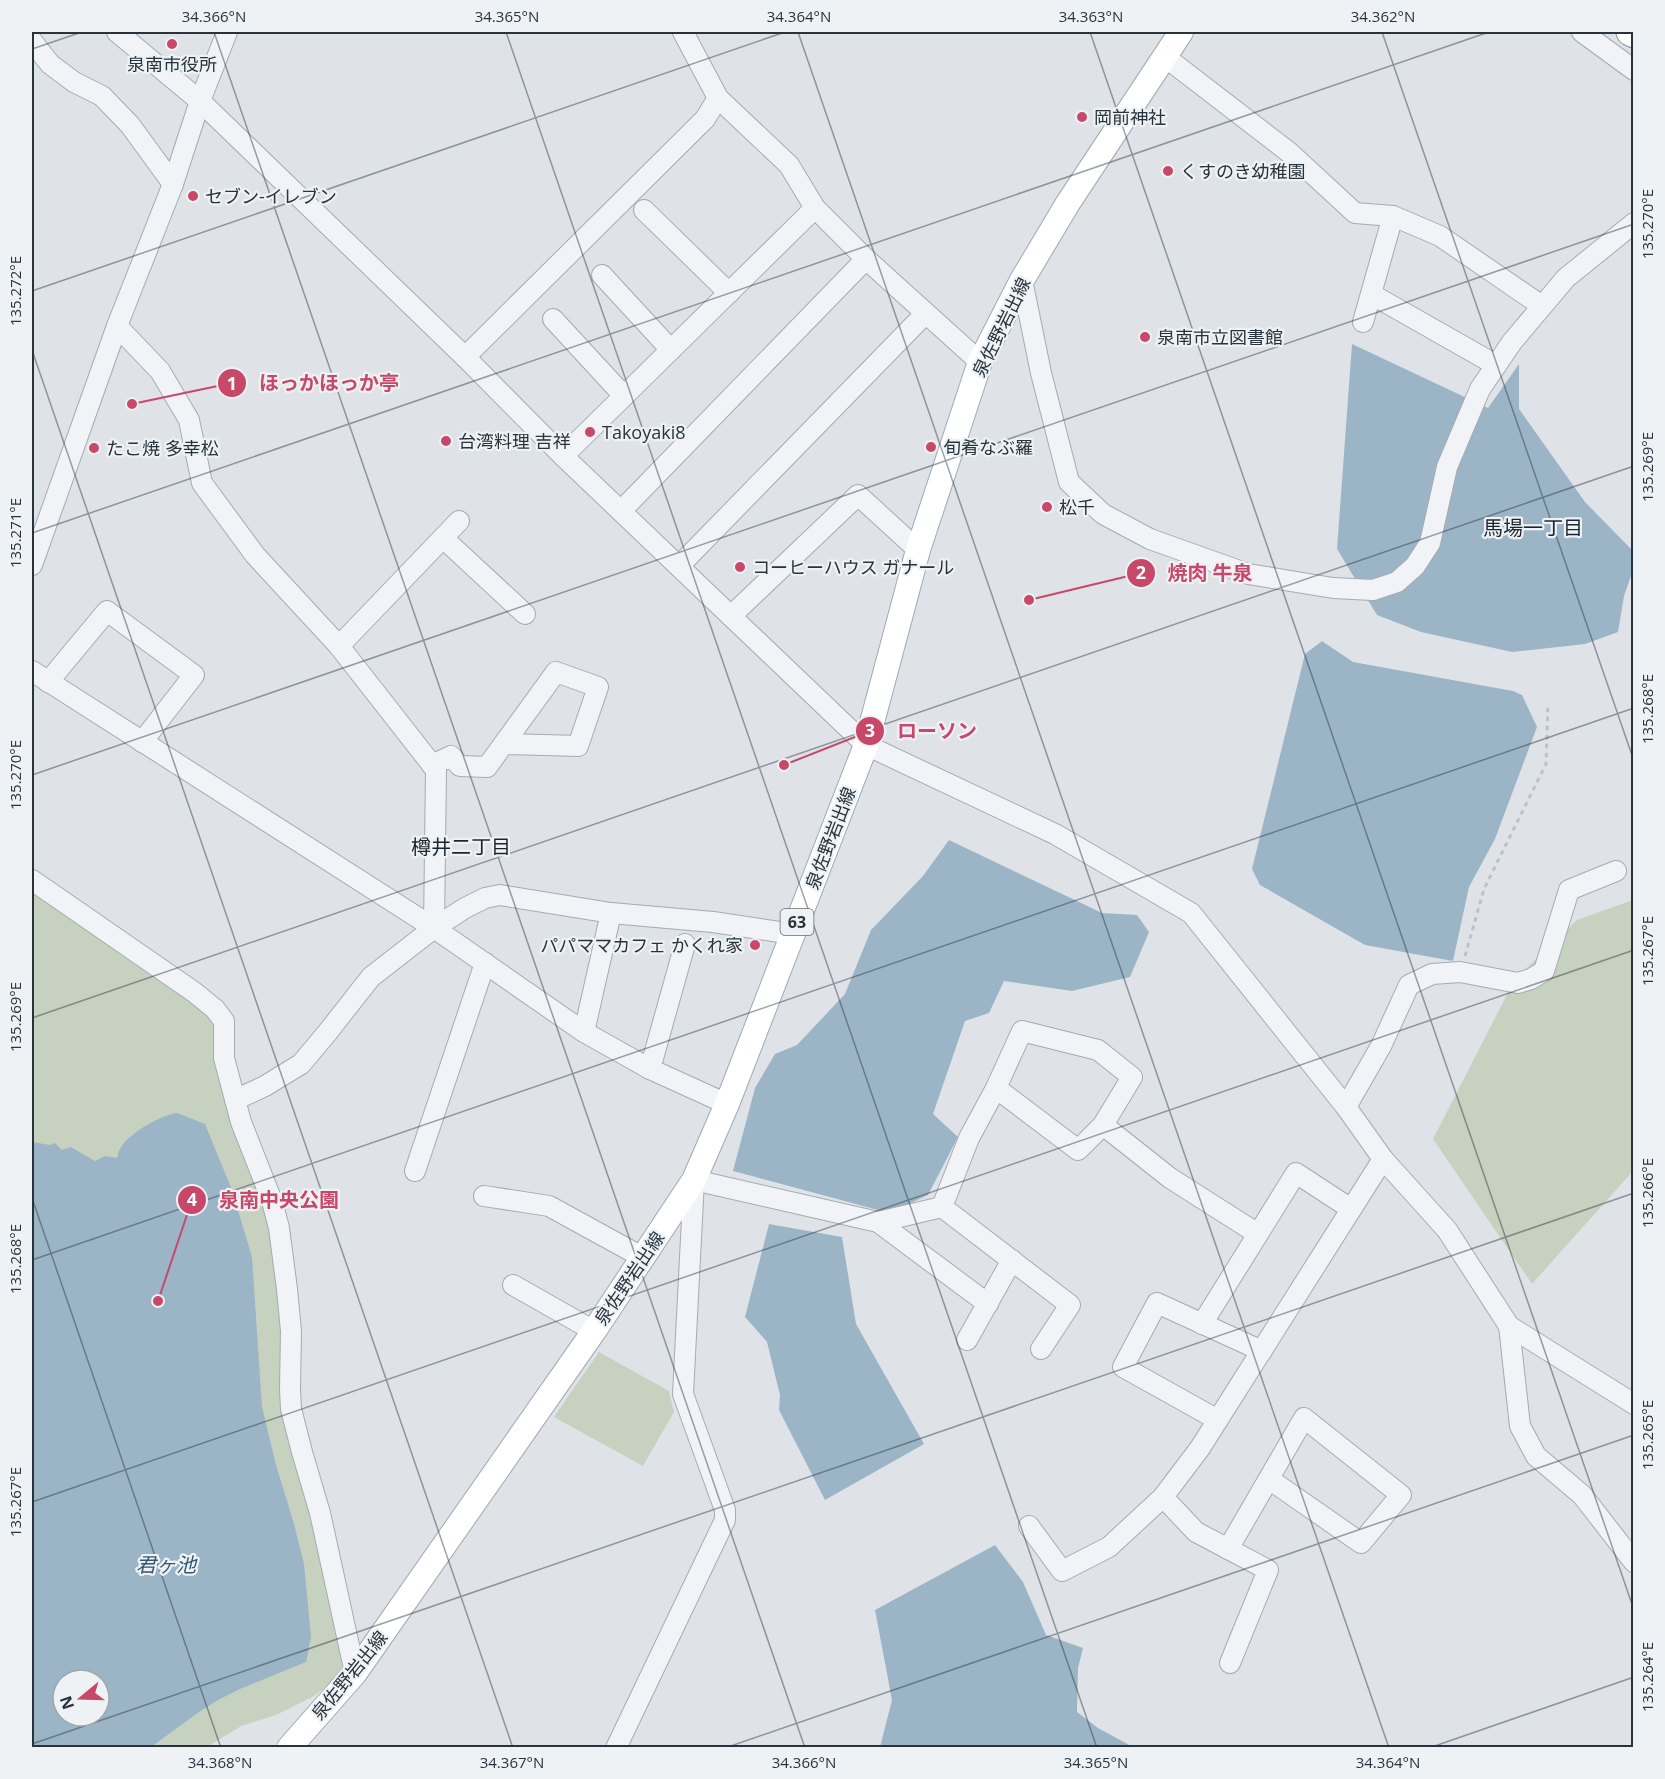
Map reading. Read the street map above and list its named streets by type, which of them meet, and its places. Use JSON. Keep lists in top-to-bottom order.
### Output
{
  "streets": {
    "main road": ["泉佐野岩出線", "63"]
  },
  "districts": ["馬場一丁目", "樽井二丁目"],
  "water": ["君ヶ池"],
  "places": [
    "泉南市役所",
    "岡前神社",
    "くすのき幼稚園",
    "セブン-イレブン",
    "泉南市立図書館",
    "ほっかほっか亭",
    "Takoyaki8",
    "台湾料理 吉祥",
    "旬肴なぶ羅",
    "たこ焼 多幸松",
    "松千",
    "コーヒーハウス ガナール",
    "焼肉 牛泉",
    "ローソン",
    "パパママカフェ かくれ家",
    "泉南中央公園"
  ],
  "north": "left",
  "coordinates": [
    "34.366°N",
    "34.365°N",
    "34.364°N",
    "34.363°N",
    "34.362°N",
    "135.270°E",
    "135.272°E",
    "135.269°E",
    "135.271°E",
    "135.268°E",
    "135.267°E",
    "135.266°E",
    "135.265°E",
    "135.264°E",
    "34.368°N",
    "34.367°N"
  ]
}
